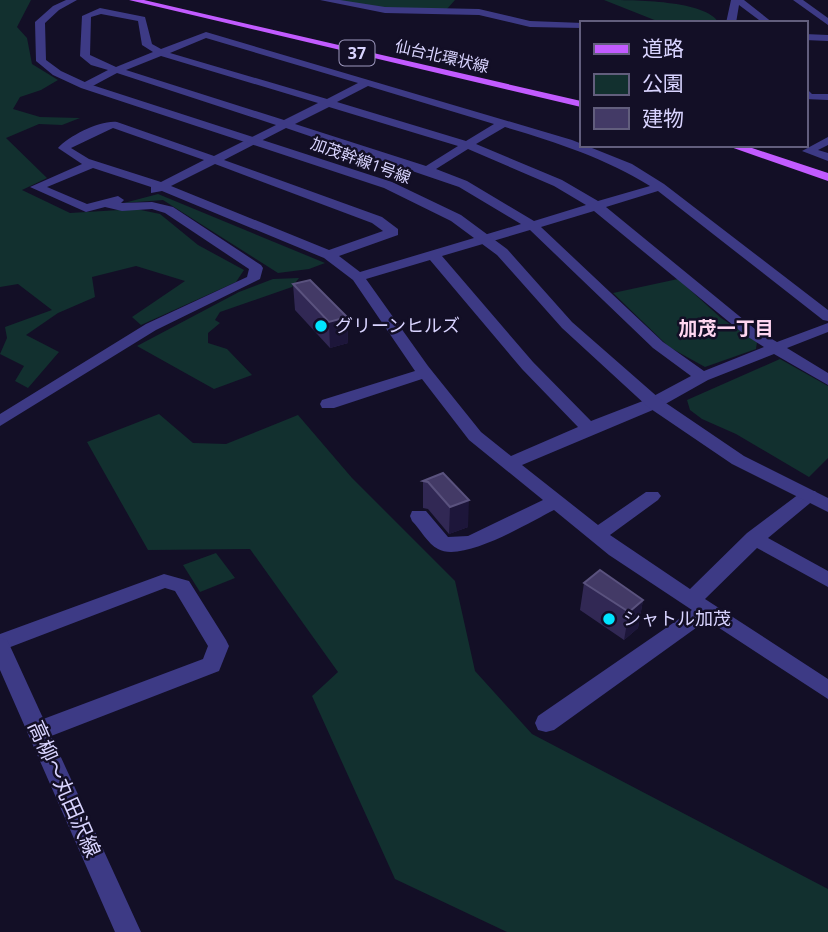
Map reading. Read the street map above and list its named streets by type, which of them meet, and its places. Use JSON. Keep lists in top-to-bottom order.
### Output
{
  "streets": {
    "main road": ["37", "仙台北環状線"],
    "street": ["加茂幹線1号線", "高柳～丸田沢線"]
  },
  "districts": ["加茂一丁目"],
  "places": ["グリーンヒルズ", "シャトル加茂"],
  "legend": ["道路", "公園", "建物"]
}
